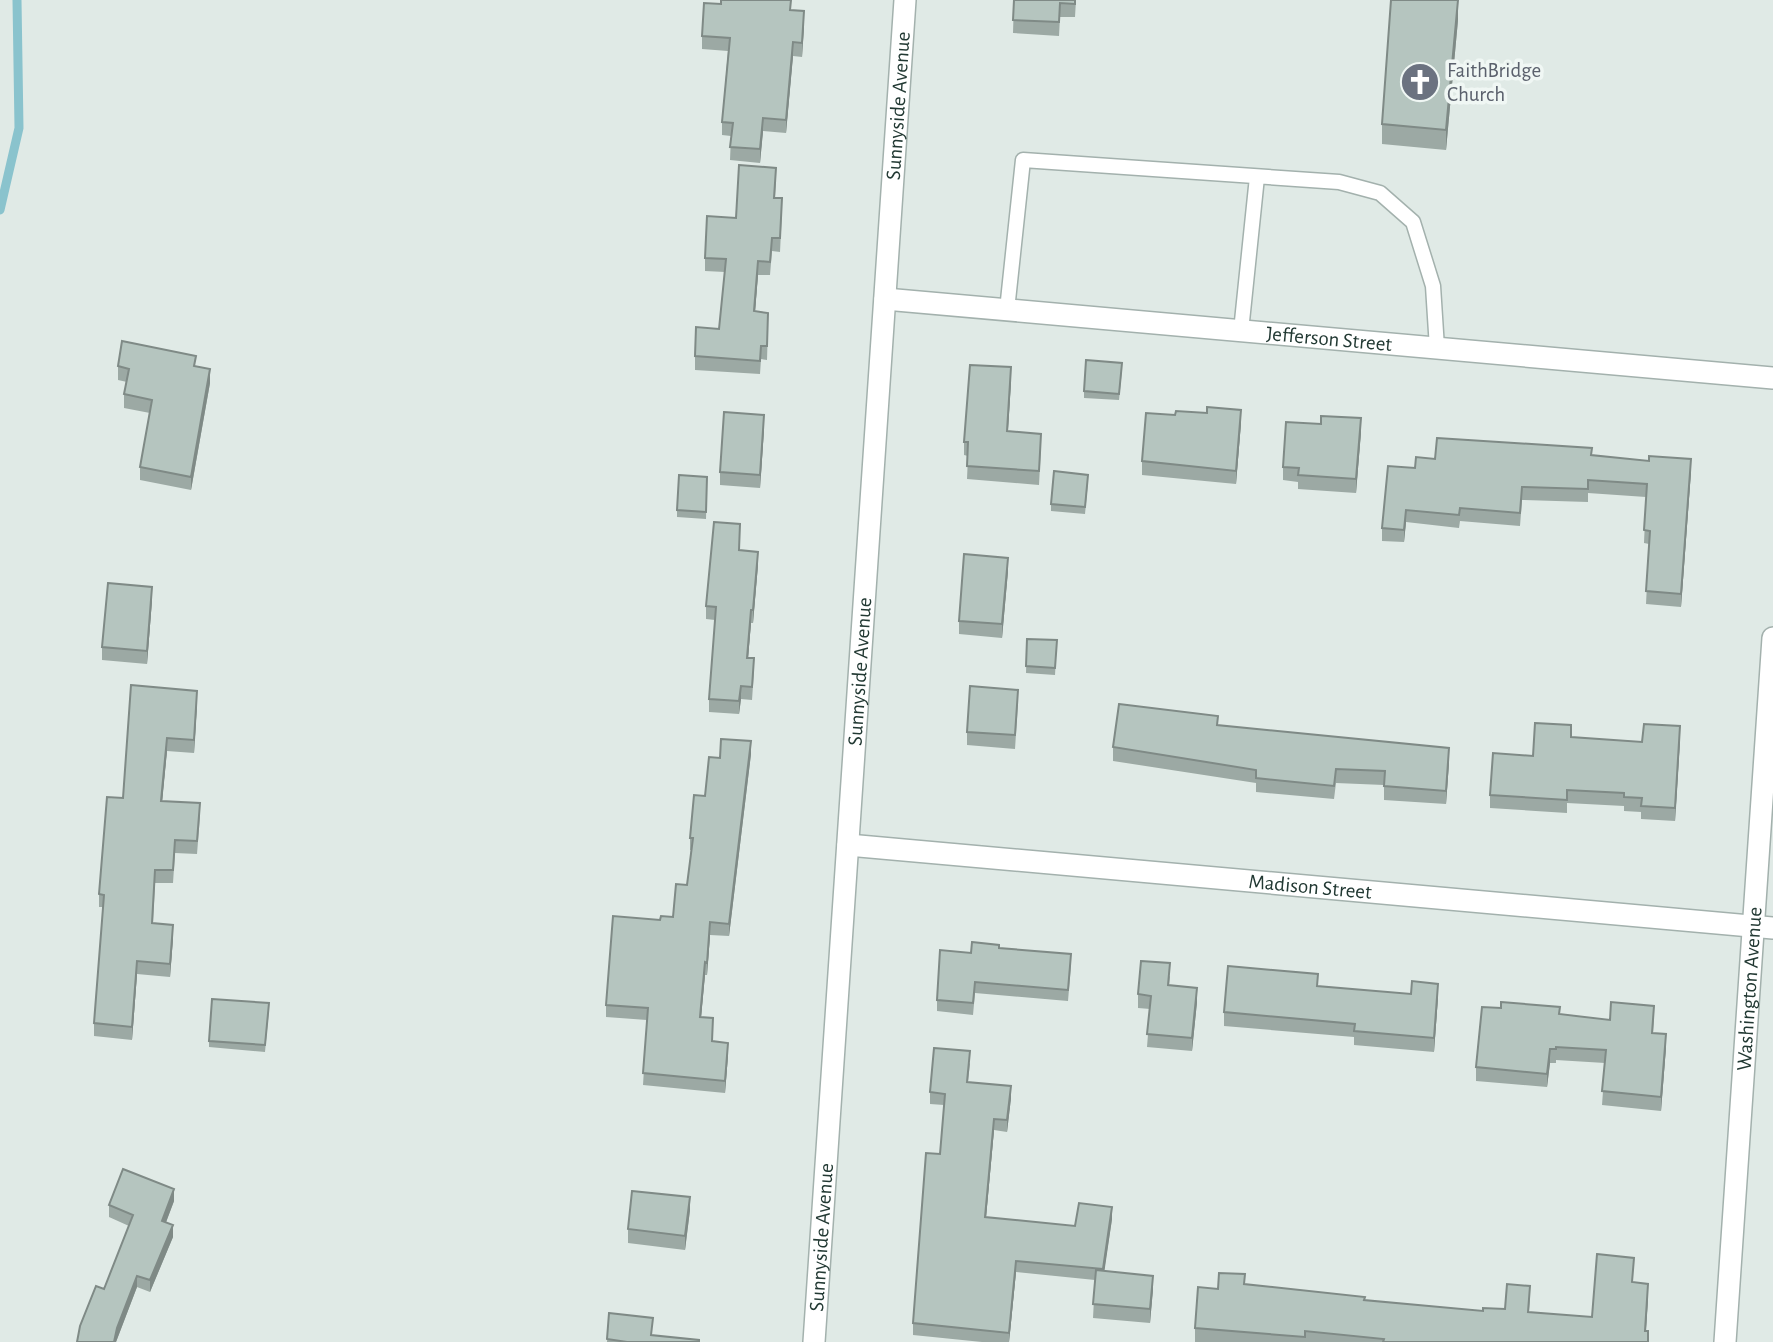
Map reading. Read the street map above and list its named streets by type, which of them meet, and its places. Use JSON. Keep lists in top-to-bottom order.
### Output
{
  "streets": {
    "street": [
      "Sunnyside Avenue",
      "Jefferson Street",
      "Madison Street",
      "Washington Avenue"
    ]
  },
  "crossings": [
    ["Sunnyside Avenue", "Jefferson Street"],
    ["Sunnyside Avenue", "Madison Street"],
    ["Madison Street", "Washington Avenue"]
  ],
  "places": {
    "church": ["FaithBridge Church"]
  }
}
